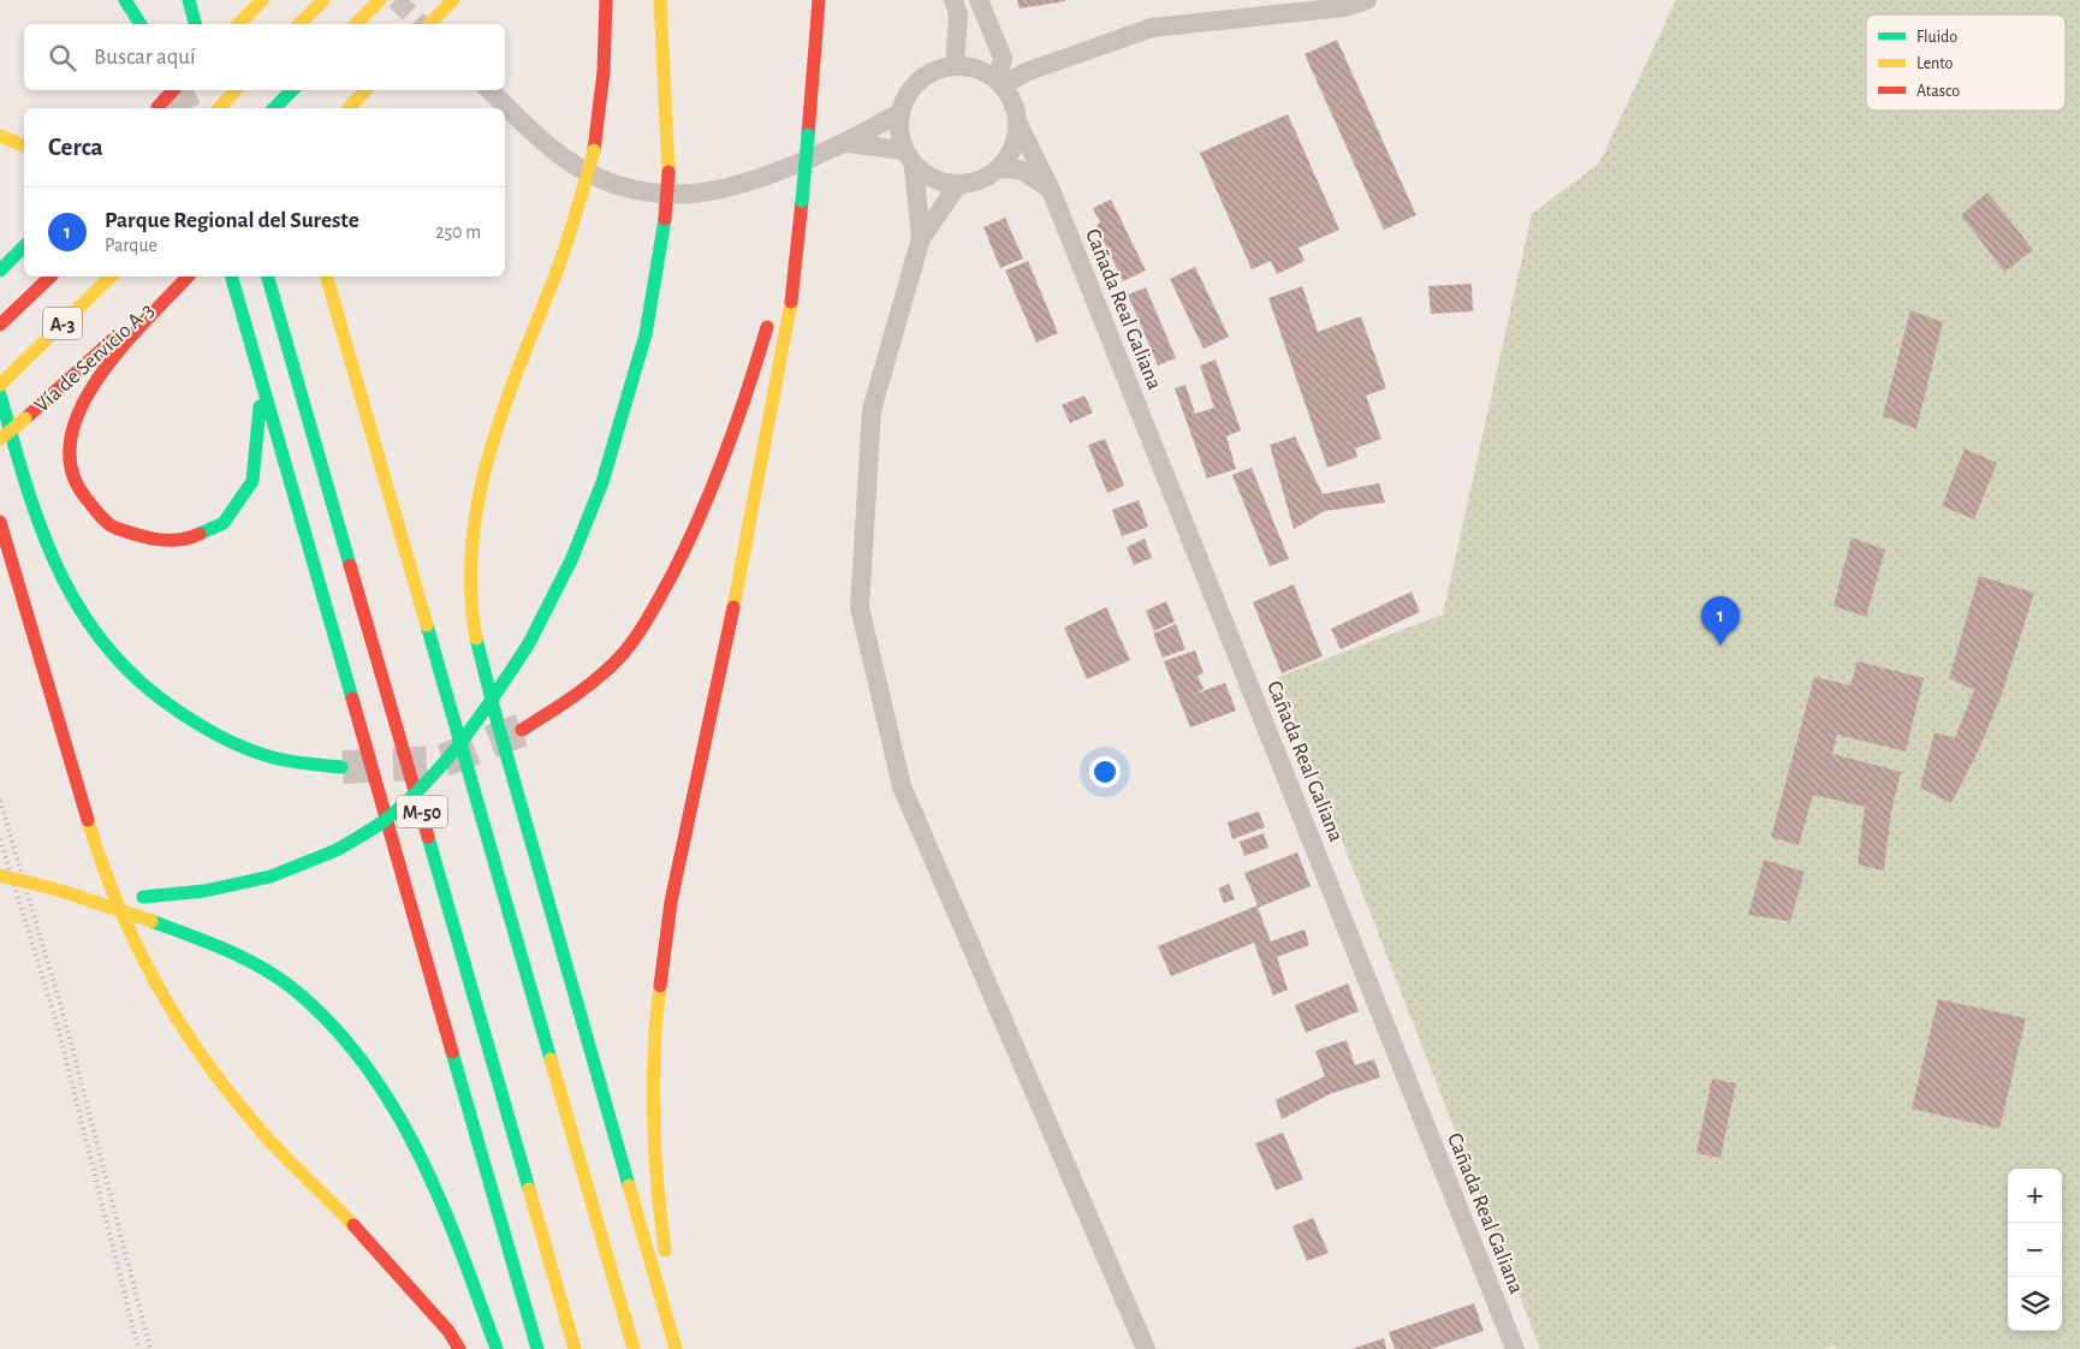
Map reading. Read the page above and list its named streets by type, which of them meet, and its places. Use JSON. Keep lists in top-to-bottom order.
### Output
{
  "streets": {
    "main road": ["A-3", "Vía de Servicio A-3", "M-50"],
    "street": ["Cañada Real Galiana"]
  },
  "legend": ["Fluido", "Lento", "Atasco"],
  "page": {
    "search": "Buscar aquí",
    "heading": "Cerca",
    "list": [
      {
        "mark": "1",
        "name": "Parque Regional del Sureste",
        "note": "Parque",
        "value": "250 m"
      }
    ],
    "pins": "1",
    "map_buttons": ["+", "−"]
  }
}
